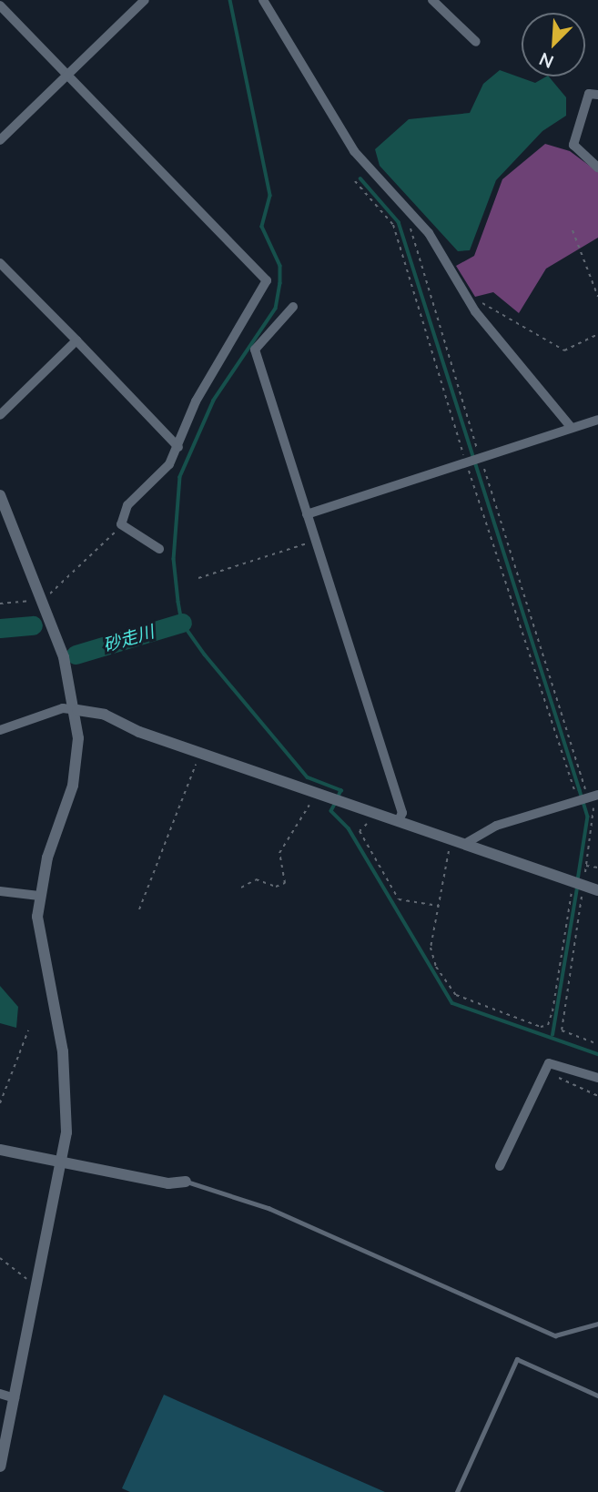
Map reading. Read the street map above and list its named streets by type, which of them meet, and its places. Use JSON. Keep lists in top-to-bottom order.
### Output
{
  "water": ["砂走川"],
  "north": "bottom left"
}
